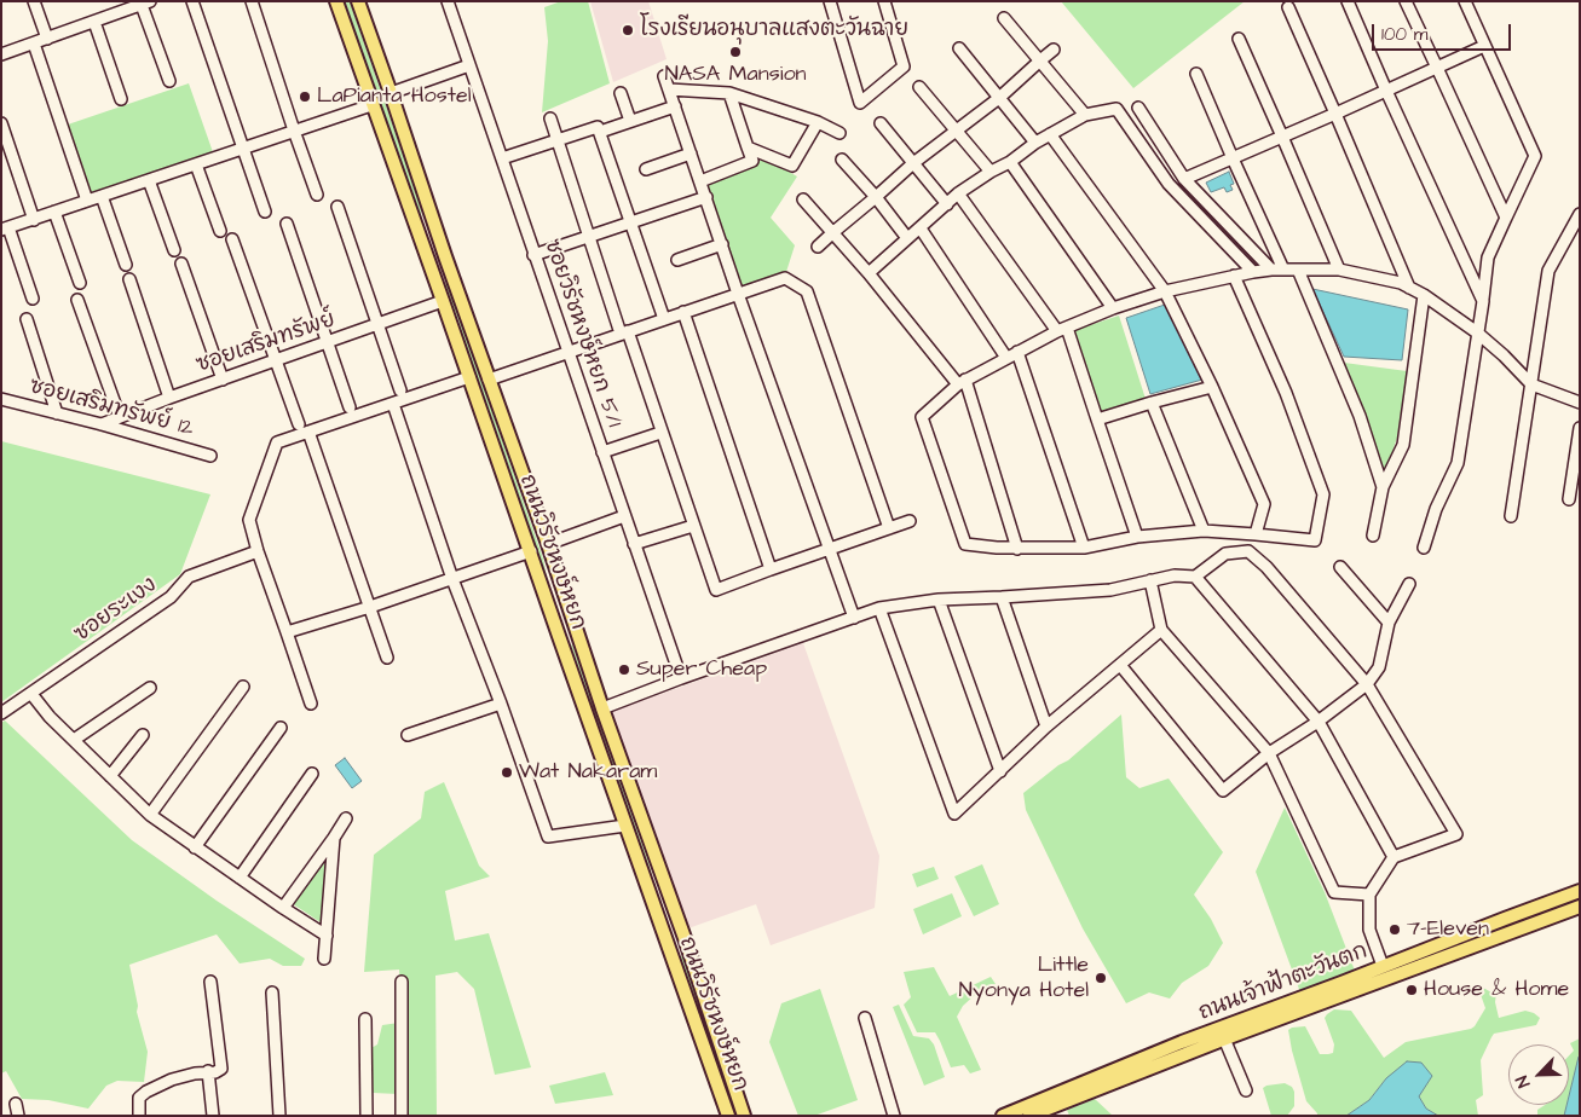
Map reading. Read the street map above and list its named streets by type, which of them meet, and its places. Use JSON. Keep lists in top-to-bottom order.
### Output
{
  "streets": {
    "main road": ["ถนนวิรัชหงษ์หยก", "ถนนเจ้าฟ้าตะวันตก"],
    "street": [
      "ซอยวิรัชหงษ์หยก 5/1",
      "ซอยเสริมทรัพย์",
      "ซอยเสริมทรัพย์ 12",
      "ซอยระเงง"
    ]
  },
  "crossings": [
    ["ซอยเสริมทรัพย์", "ซอยเสริมทรัพย์ 12"],
    ["ซอยเสริมทรัพย์", "ถนนวิรัชหงษ์หยก"]
  ],
  "places": [
    "โรงเรียนอนุบาลแสงตะวันฉาย",
    "NASA Mansion",
    "LaPianta Hostel",
    "Super Cheap",
    "Wat Nakaram",
    "7-Eleven",
    "Little Nyonya Hotel",
    "House & Home"
  ],
  "scale_bar": "100 m",
  "north": "bottom left"
}
